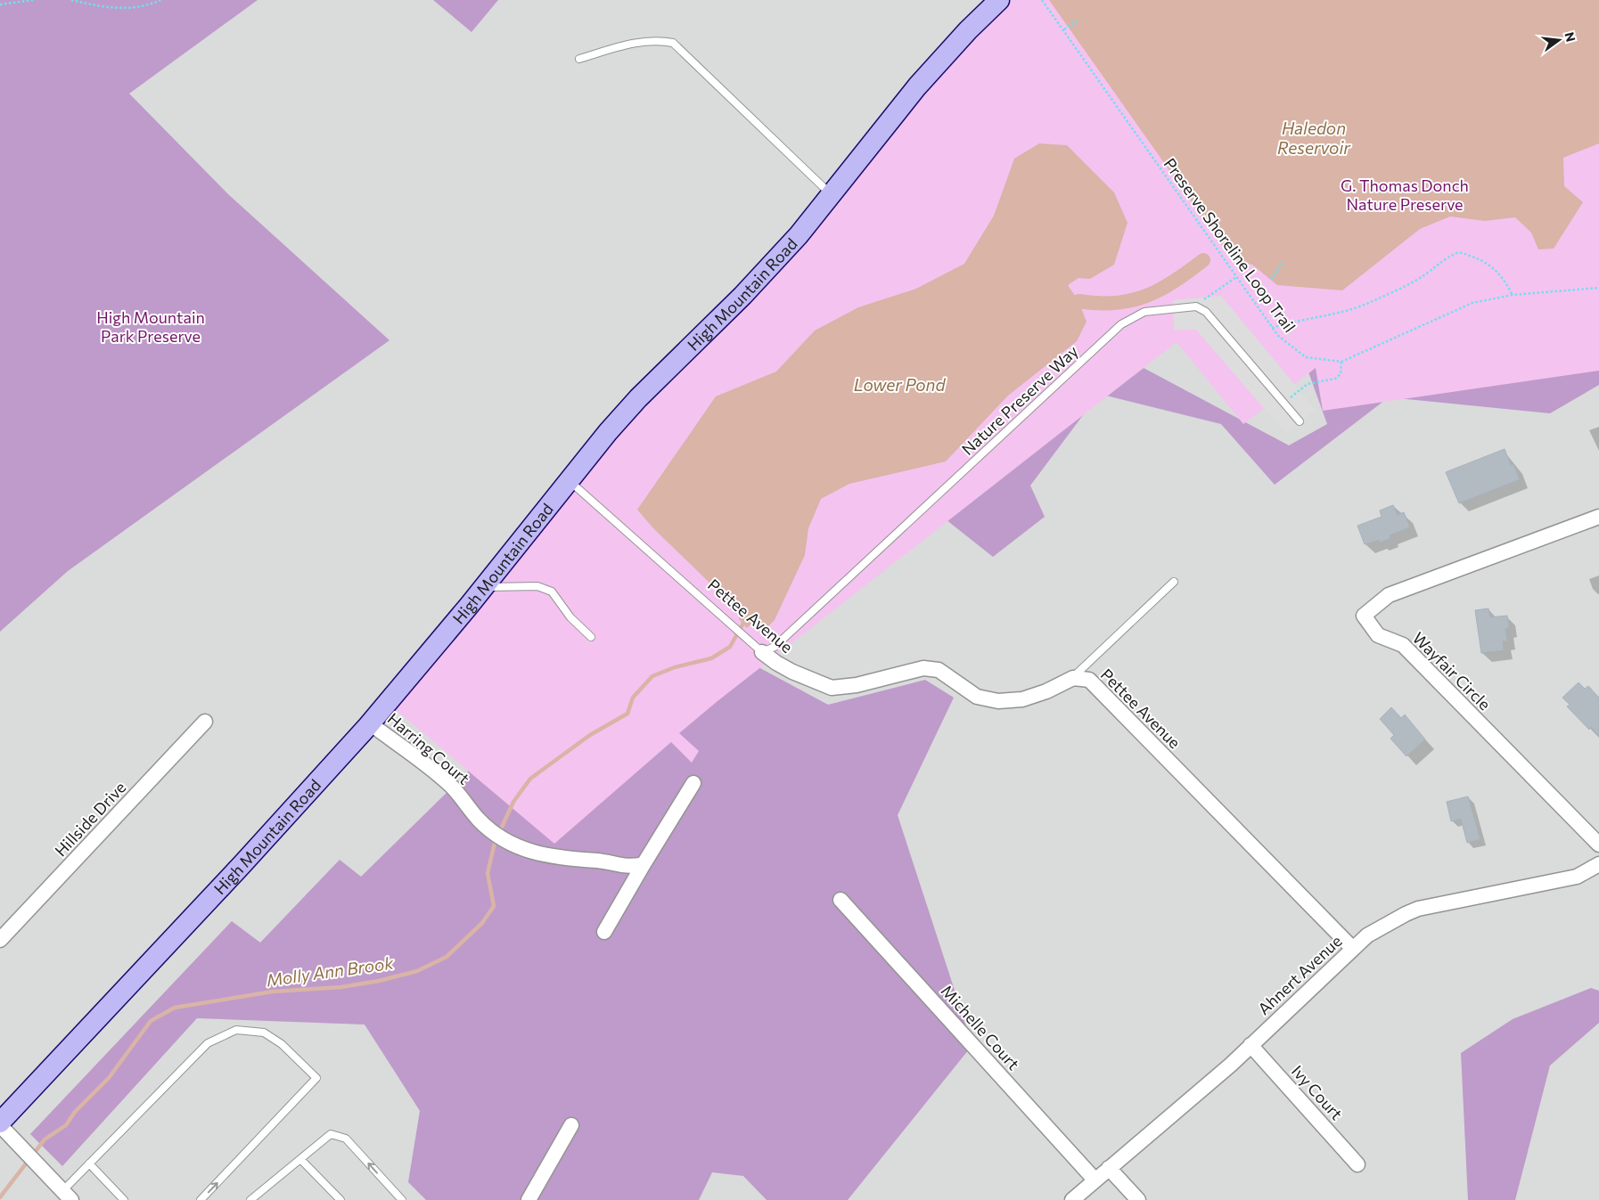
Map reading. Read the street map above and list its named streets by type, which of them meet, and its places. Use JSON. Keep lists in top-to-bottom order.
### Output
{
  "streets": {
    "main road": ["High Mountain Road"],
    "street": [
      "Pettee Avenue",
      "Wayfair Circle",
      "Harring Court",
      "Hillside Drive",
      "Ahnert Avenue",
      "Michelle Court",
      "Ivy Court"
    ],
    "lane": ["Nature Preserve Way"],
    "path": ["Preserve Shoreline Loop Trail"]
  },
  "crossings": [
    ["High Mountain Road", "Pettee Avenue"],
    ["High Mountain Road", "Harring Court"],
    ["Nature Preserve Way", "Pettee Avenue"],
    ["Pettee Avenue", "Ahnert Avenue"],
    ["Ahnert Avenue", "Michelle Court"],
    ["Ahnert Avenue", "Ivy Court"]
  ],
  "water": ["Haledon Reservoir", "Lower Pond", "Molly Ann Brook"],
  "parks": ["G. Thomas Donch Nature Preserve", "High Mountain Park Preserve"],
  "north": "right"
}
